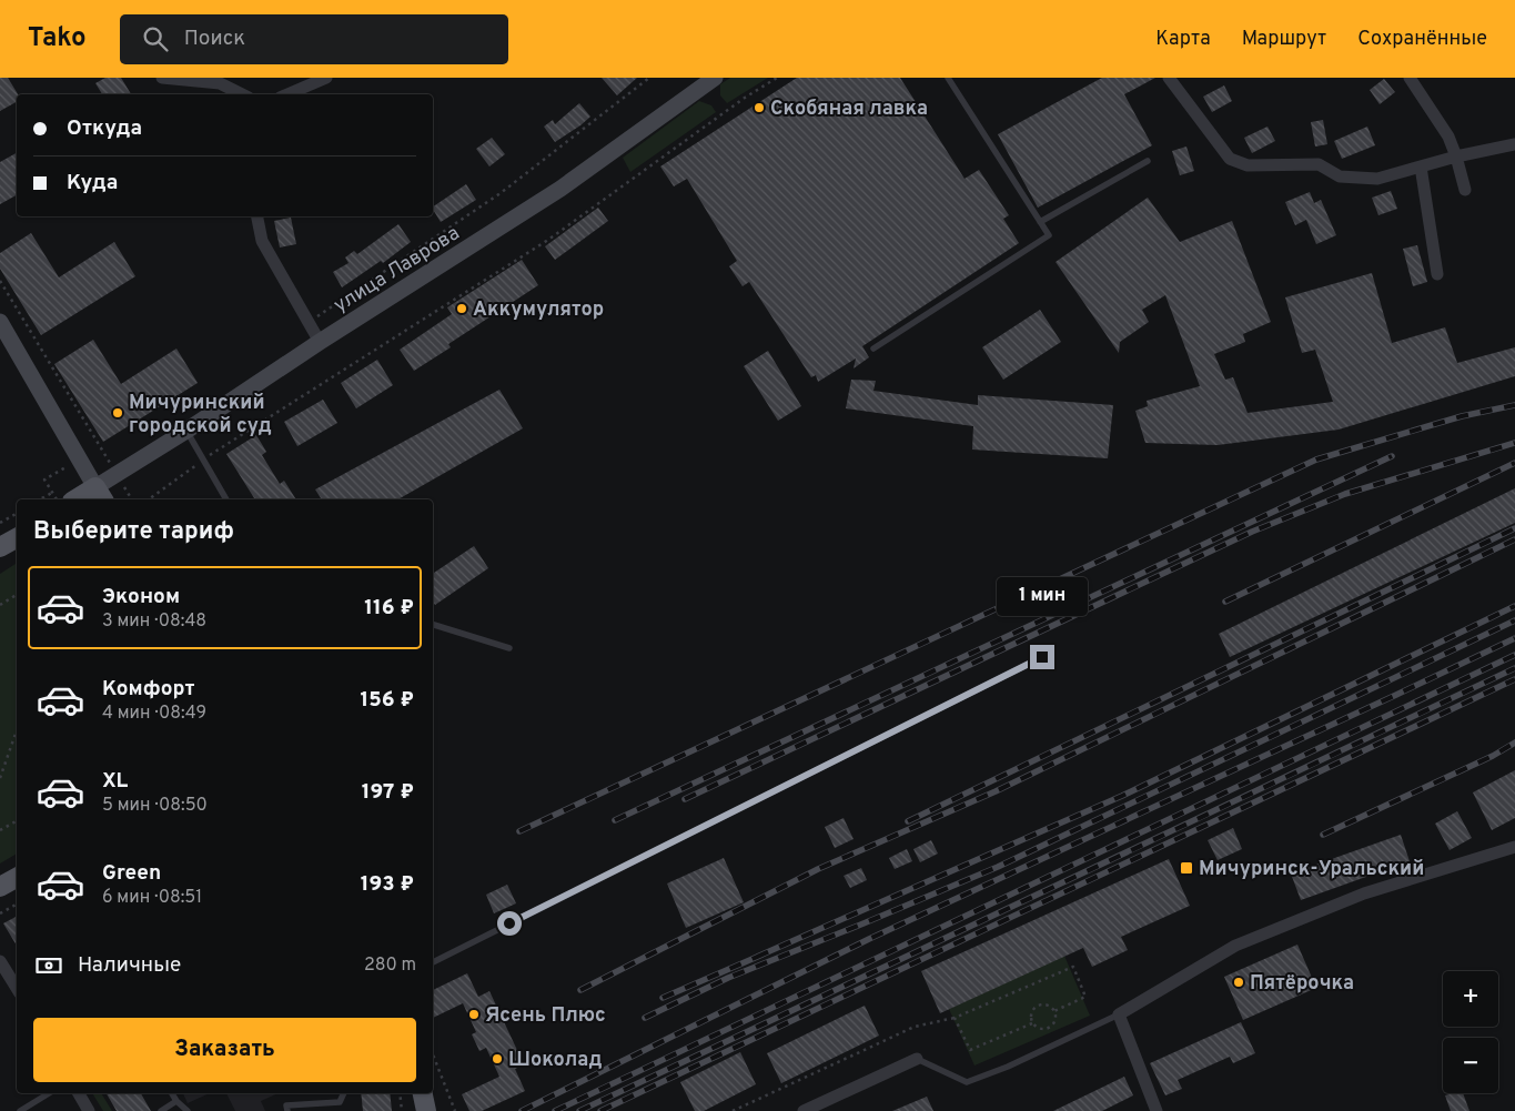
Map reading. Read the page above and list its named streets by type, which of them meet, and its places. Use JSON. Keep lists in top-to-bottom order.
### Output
{
  "streets": {
    "main road": ["улица Лаврова"]
  },
  "places": {
    "other": [
      "Скобяная лавка",
      "Аккумулятор",
      "Мичуринский городской суд",
      "Пятёрочка",
      "Ясень Плюс",
      "Шоколад"
    ],
    "transit": ["Мичуринск-Уральский"]
  },
  "page": {
    "header": "Tako",
    "search": "Поиск",
    "nav": ["Карта", "Маршрут", "Сохранённые"],
    "banner": ["Откуда", "Куда"],
    "heading": "Выберите тариф",
    "list": [
      {
        "name": "Эконом",
        "note": "3 мин · 08:48",
        "value": "116 ₽"
      },
      {
        "name": "Комфорт",
        "note": "4 мин · 08:49",
        "value": "156 ₽"
      },
      {
        "name": "XL",
        "note": "5 мин · 08:50",
        "value": "197 ₽"
      },
      {
        "name": "Green",
        "note": "6 мин · 08:51",
        "value": "193 ₽"
      }
    ],
    "bubble": "1 мин",
    "pay": ["Наличные", "280 m"],
    "map_buttons": ["+", "−"],
    "buttons": "Заказать"
  }
}
